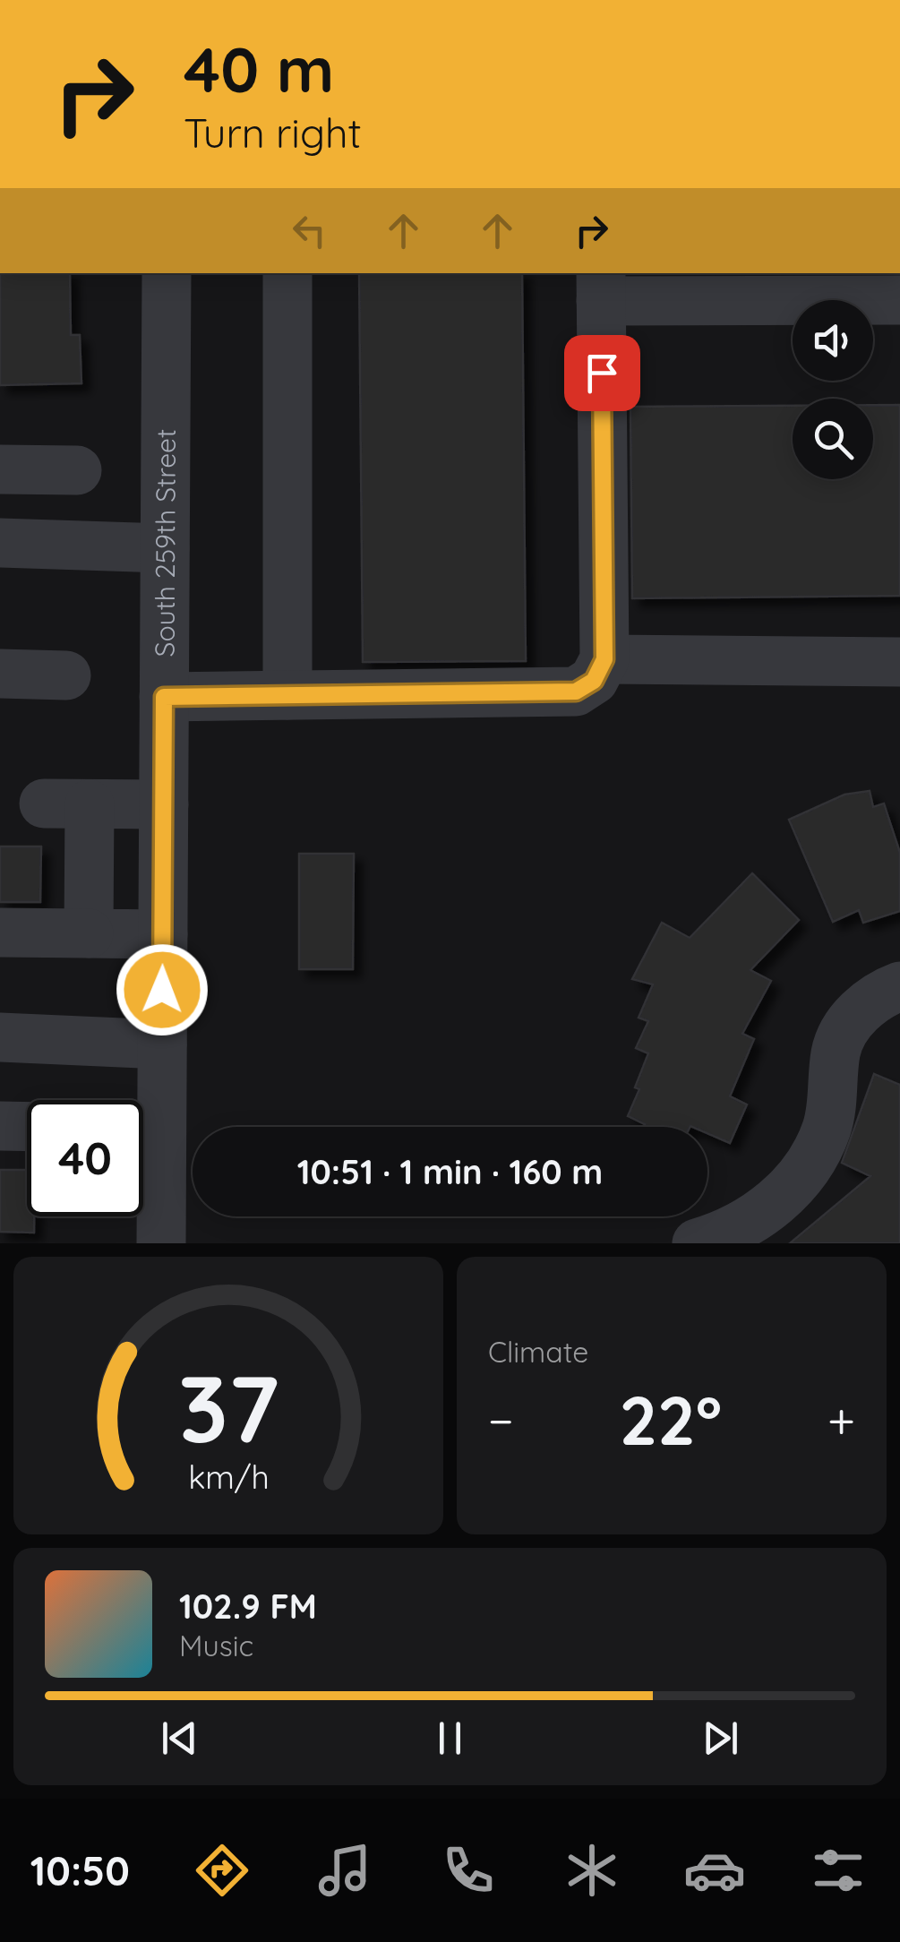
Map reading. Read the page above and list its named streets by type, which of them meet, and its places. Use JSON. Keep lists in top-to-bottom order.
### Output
{
  "streets": {
    "street": ["South 259th Street"]
  },
  "page": {
    "turn": ["40 m", "Turn right"],
    "limit": "40",
    "trip": "10:51 · 1 min · 160 m",
    "tile": "Climate",
    "heat": ["−", "22°", "+"],
    "song": ["102.9 FM", "Music"],
    "tabs": "10:50",
    "gauge": ["37", "km/h"]
  }
}
